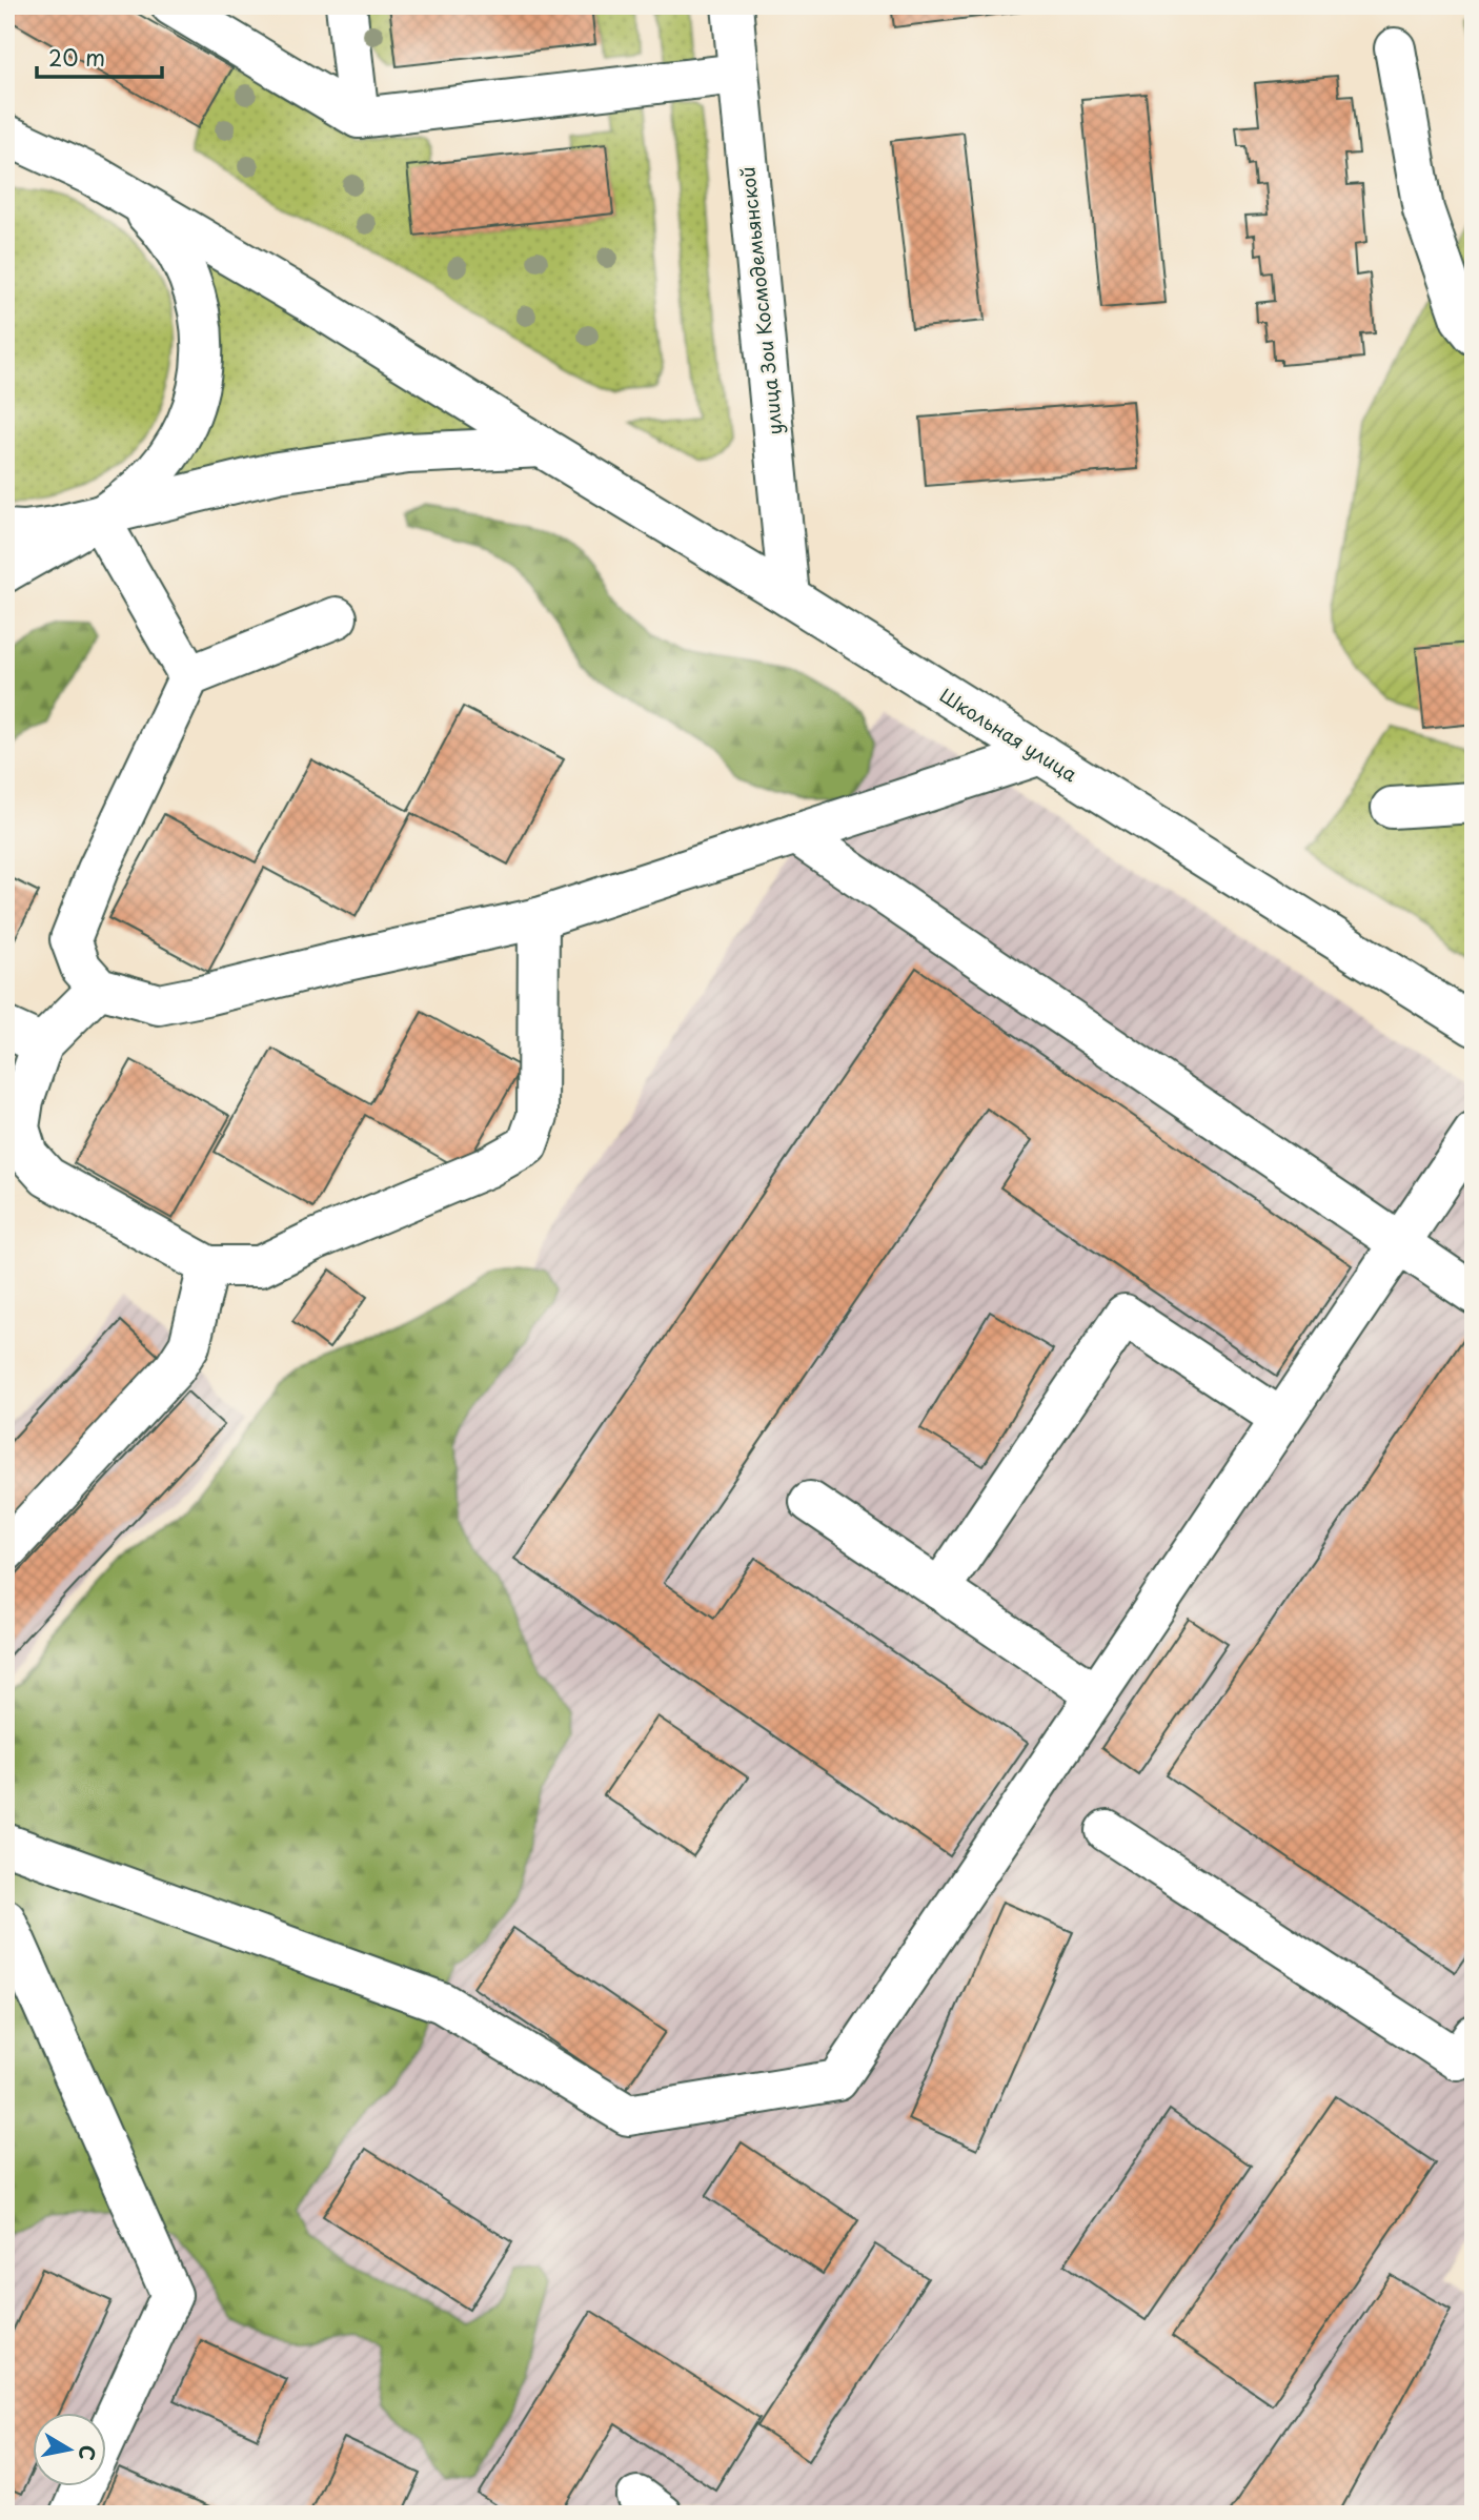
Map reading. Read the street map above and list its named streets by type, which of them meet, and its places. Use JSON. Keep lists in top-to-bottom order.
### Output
{
  "streets": {
    "main road": ["улица Зои Космодемьянской", "Школьная улица"]
  },
  "crossings": [
    ["улица Зои Космодемьянской", "Школьная улица"]
  ],
  "scale_bar": "20 m",
  "north": "right"
}
